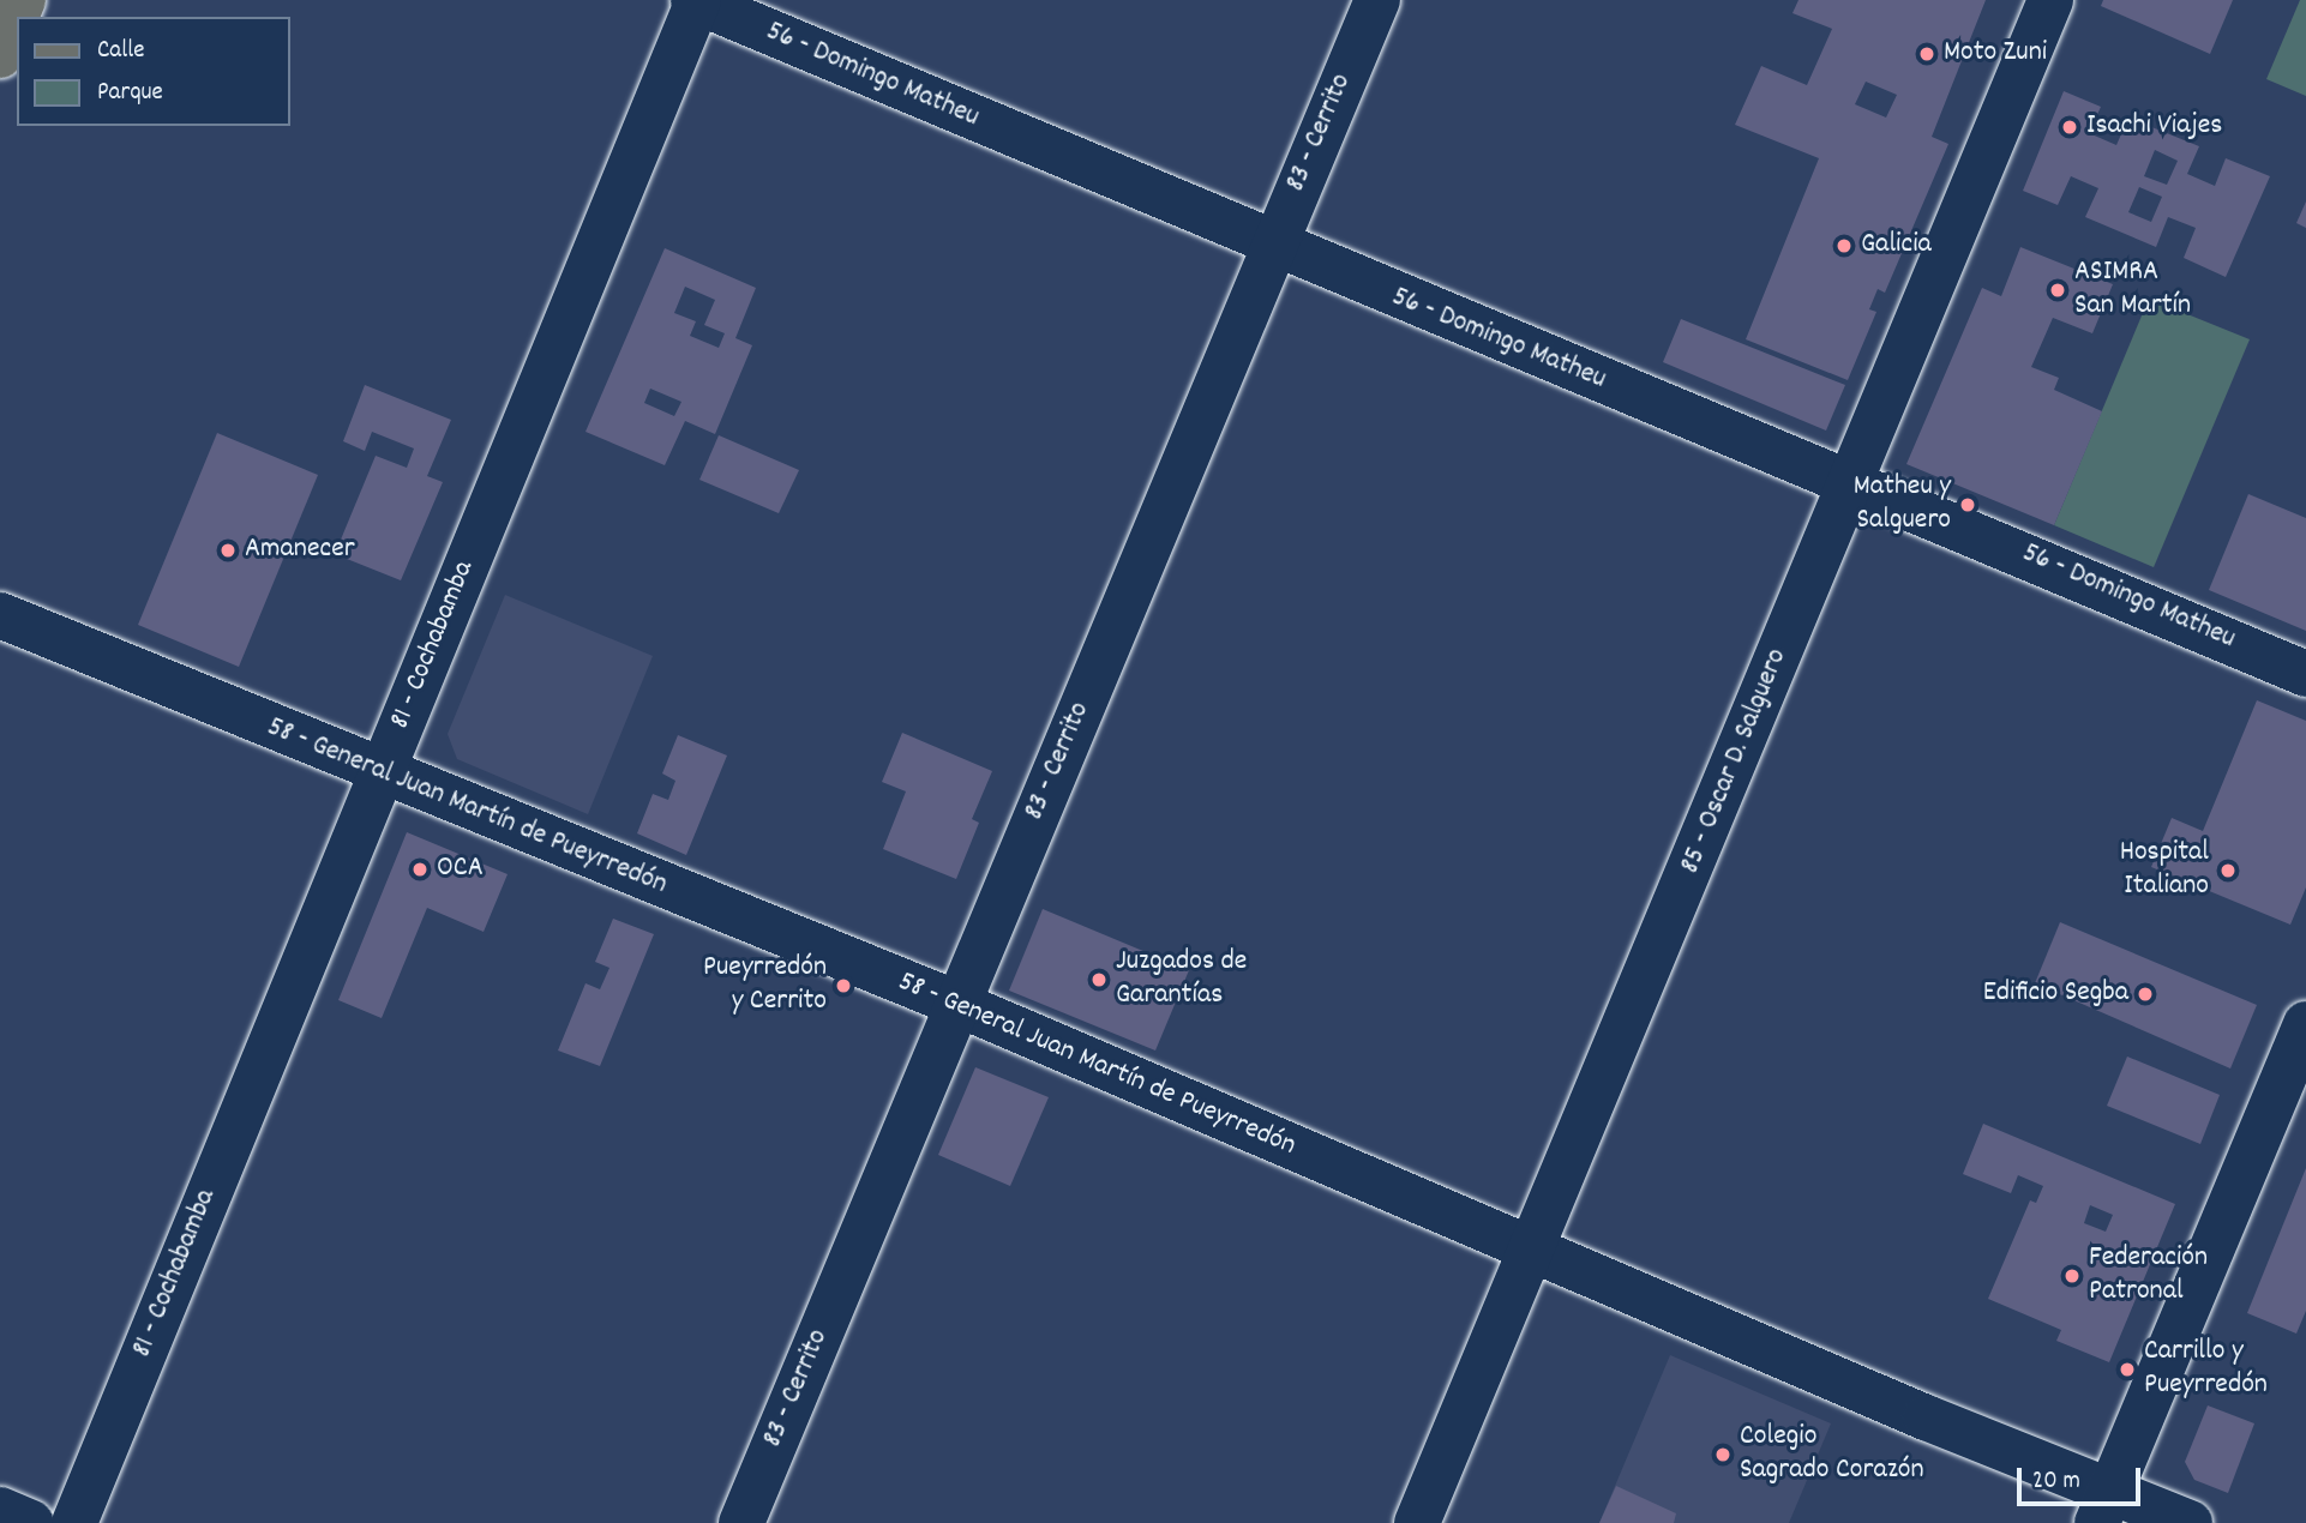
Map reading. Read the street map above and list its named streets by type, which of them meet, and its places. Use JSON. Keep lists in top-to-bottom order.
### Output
{
  "streets": {
    "street": [
      "56 - Domingo Matheu",
      "83 - Cerrito",
      "81 - Cochabamba",
      "85 - Oscar D. Salguero",
      "58 - General Juan Martín de Pueyrredón"
    ]
  },
  "crossings": [
    ["56 - Domingo Matheu", "83 - Cerrito"],
    ["56 - Domingo Matheu", "81 - Cochabamba"],
    ["56 - Domingo Matheu", "85 - Oscar D. Salguero"],
    ["83 - Cerrito", "58 - General Juan Martín de Pueyrredón"],
    ["81 - Cochabamba", "58 - General Juan Martín de Pueyrredón"],
    ["85 - Oscar D. Salguero", "58 - General Juan Martín de Pueyrredón"]
  ],
  "places": [
    "Moto Zuni",
    "Isachi Viajes",
    "Galicia",
    "ASIMRA San Martín",
    "Matheu y Salguero",
    "Amanecer",
    "OCA",
    "Hospital Italiano",
    "Juzgados de Garantías",
    "Pueyrredón y Cerrito",
    "Edificio Segba",
    "Federación Patronal",
    "Carrillo y Pueyrredón",
    "Colegio Sagrado Corazón"
  ],
  "legend": ["Calle", "Parque"],
  "scale_bar": "20 m"
}
